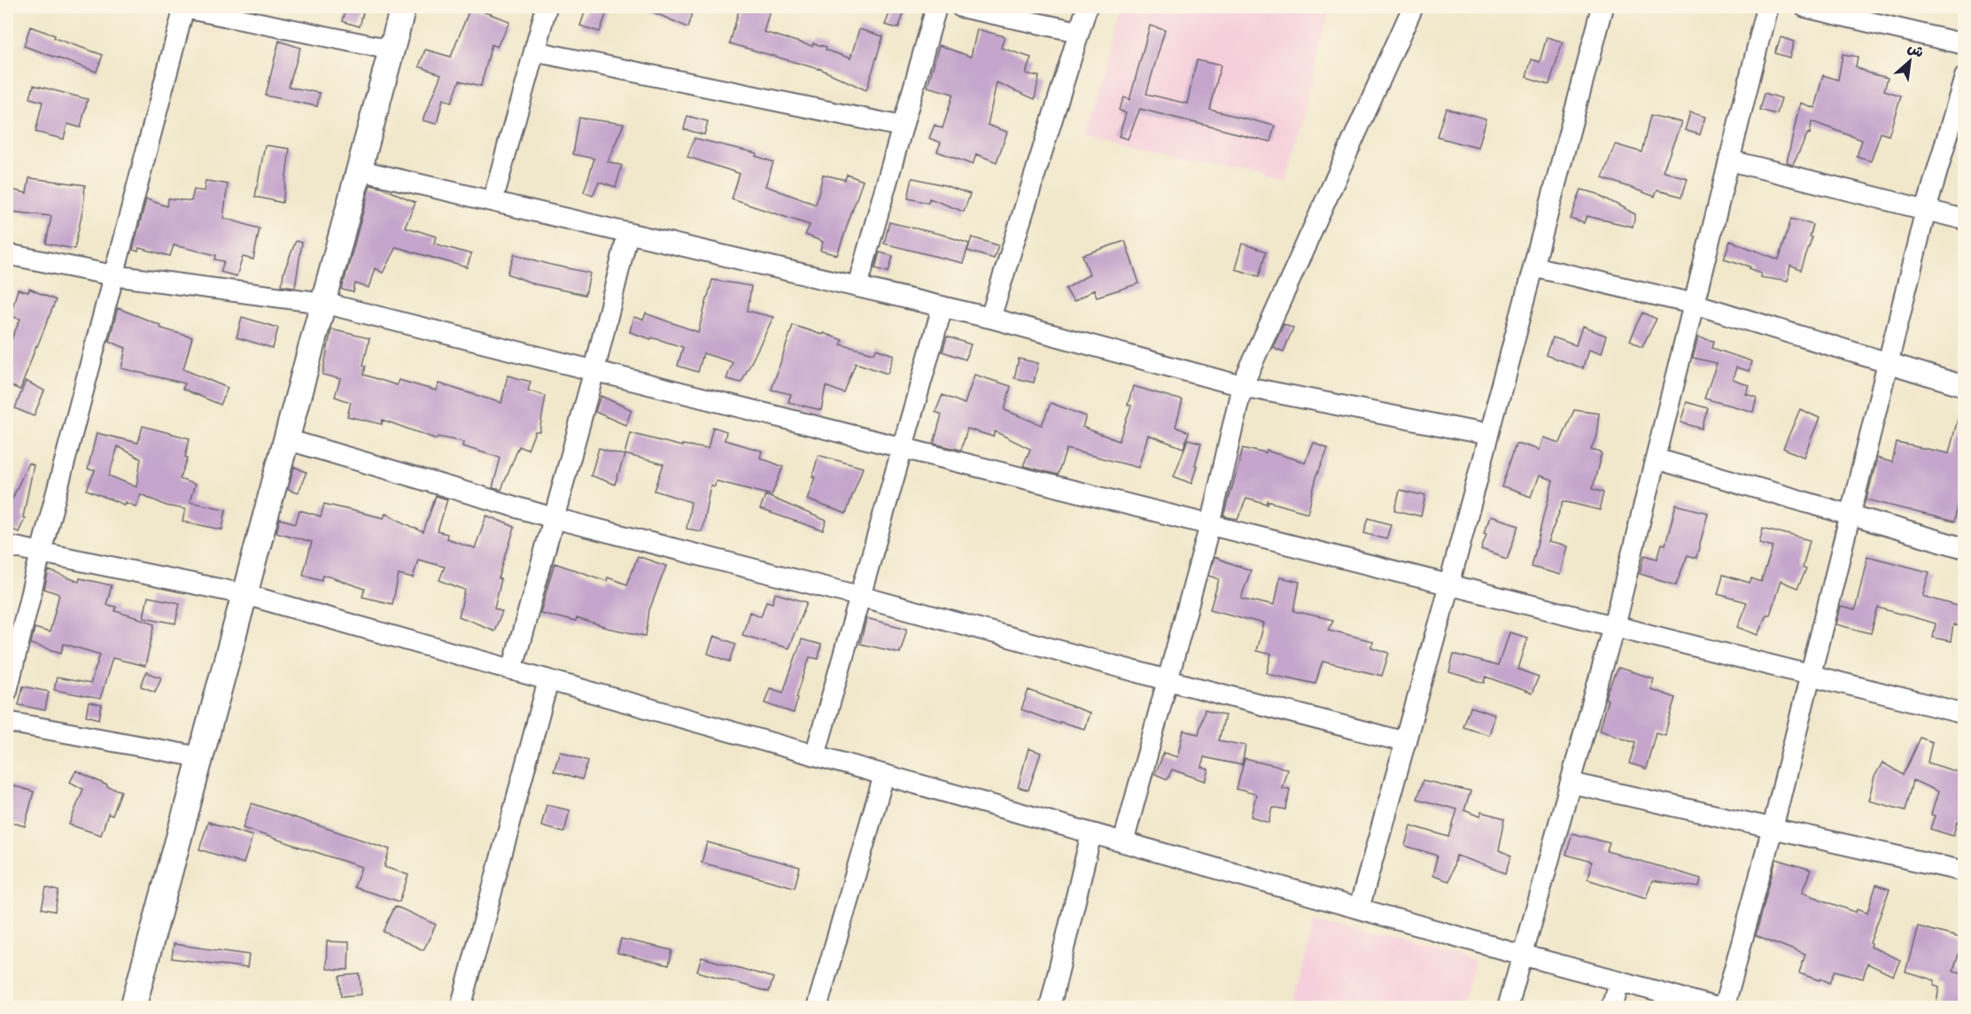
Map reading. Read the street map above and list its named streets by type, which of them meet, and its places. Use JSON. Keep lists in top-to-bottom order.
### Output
{
  "north": "top right"
}
